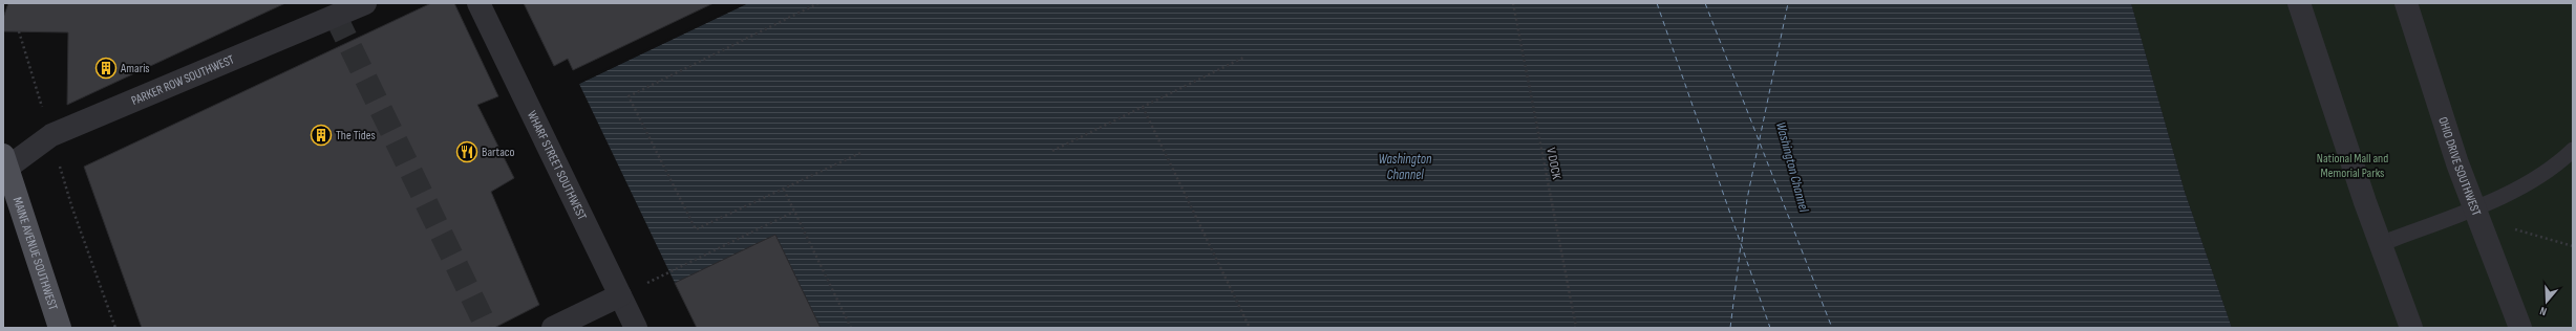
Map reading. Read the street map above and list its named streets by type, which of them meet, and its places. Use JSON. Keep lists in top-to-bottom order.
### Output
{
  "streets": {
    "main road": ["MAINE AVENUE SOUTHWEST"],
    "street": ["PARKER ROW SOUTHWEST", "WHARF STREET SOUTHWEST", "OHIO DRIVE SOUTHWEST"],
    "path": ["V DOCK"]
  },
  "crossings": [
    ["PARKER ROW SOUTHWEST", "MAINE AVENUE SOUTHWEST"]
  ],
  "water": ["Washington Channel"],
  "parks": ["National Mall and Memorial Parks"],
  "places": {
    "building": ["Amaris", "The Tides"],
    "restaurant": ["Bartaco"]
  },
  "north": "bottom"
}
